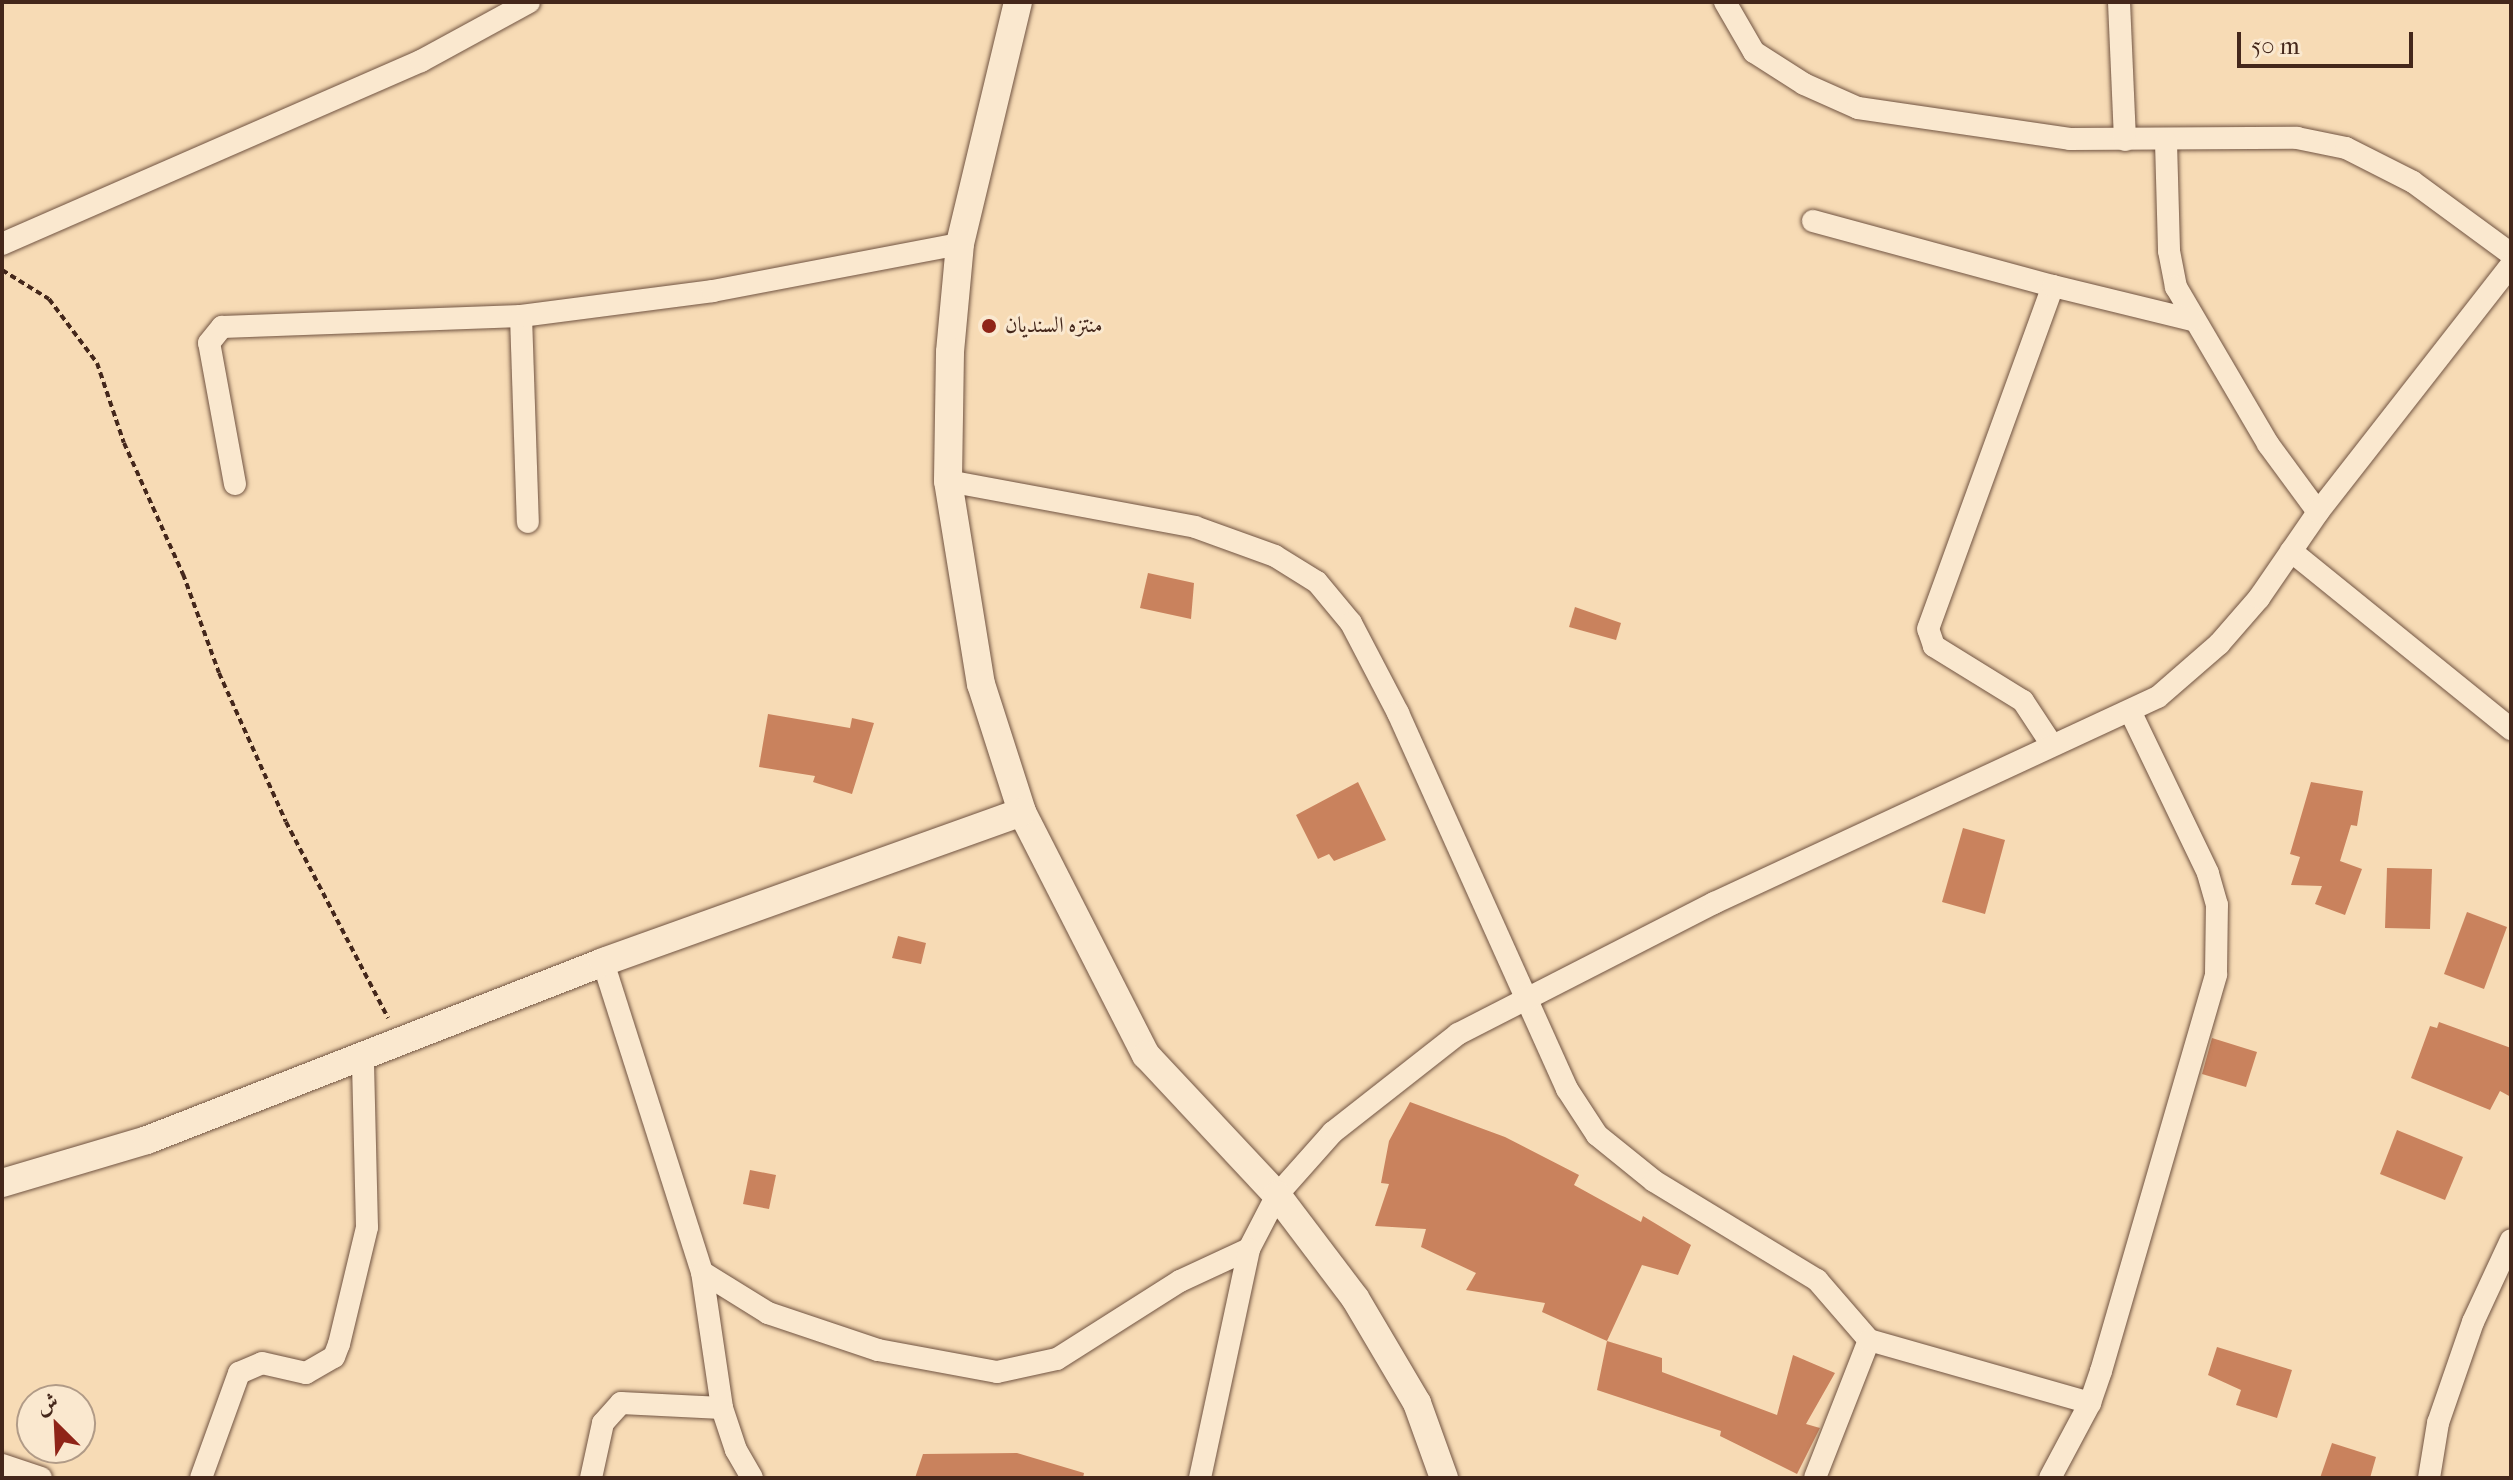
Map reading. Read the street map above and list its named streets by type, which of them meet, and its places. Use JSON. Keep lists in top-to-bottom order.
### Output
{
  "places": ["منتزه السنديان"],
  "scale_bar": "50 m",
  "north": "top left"
}
